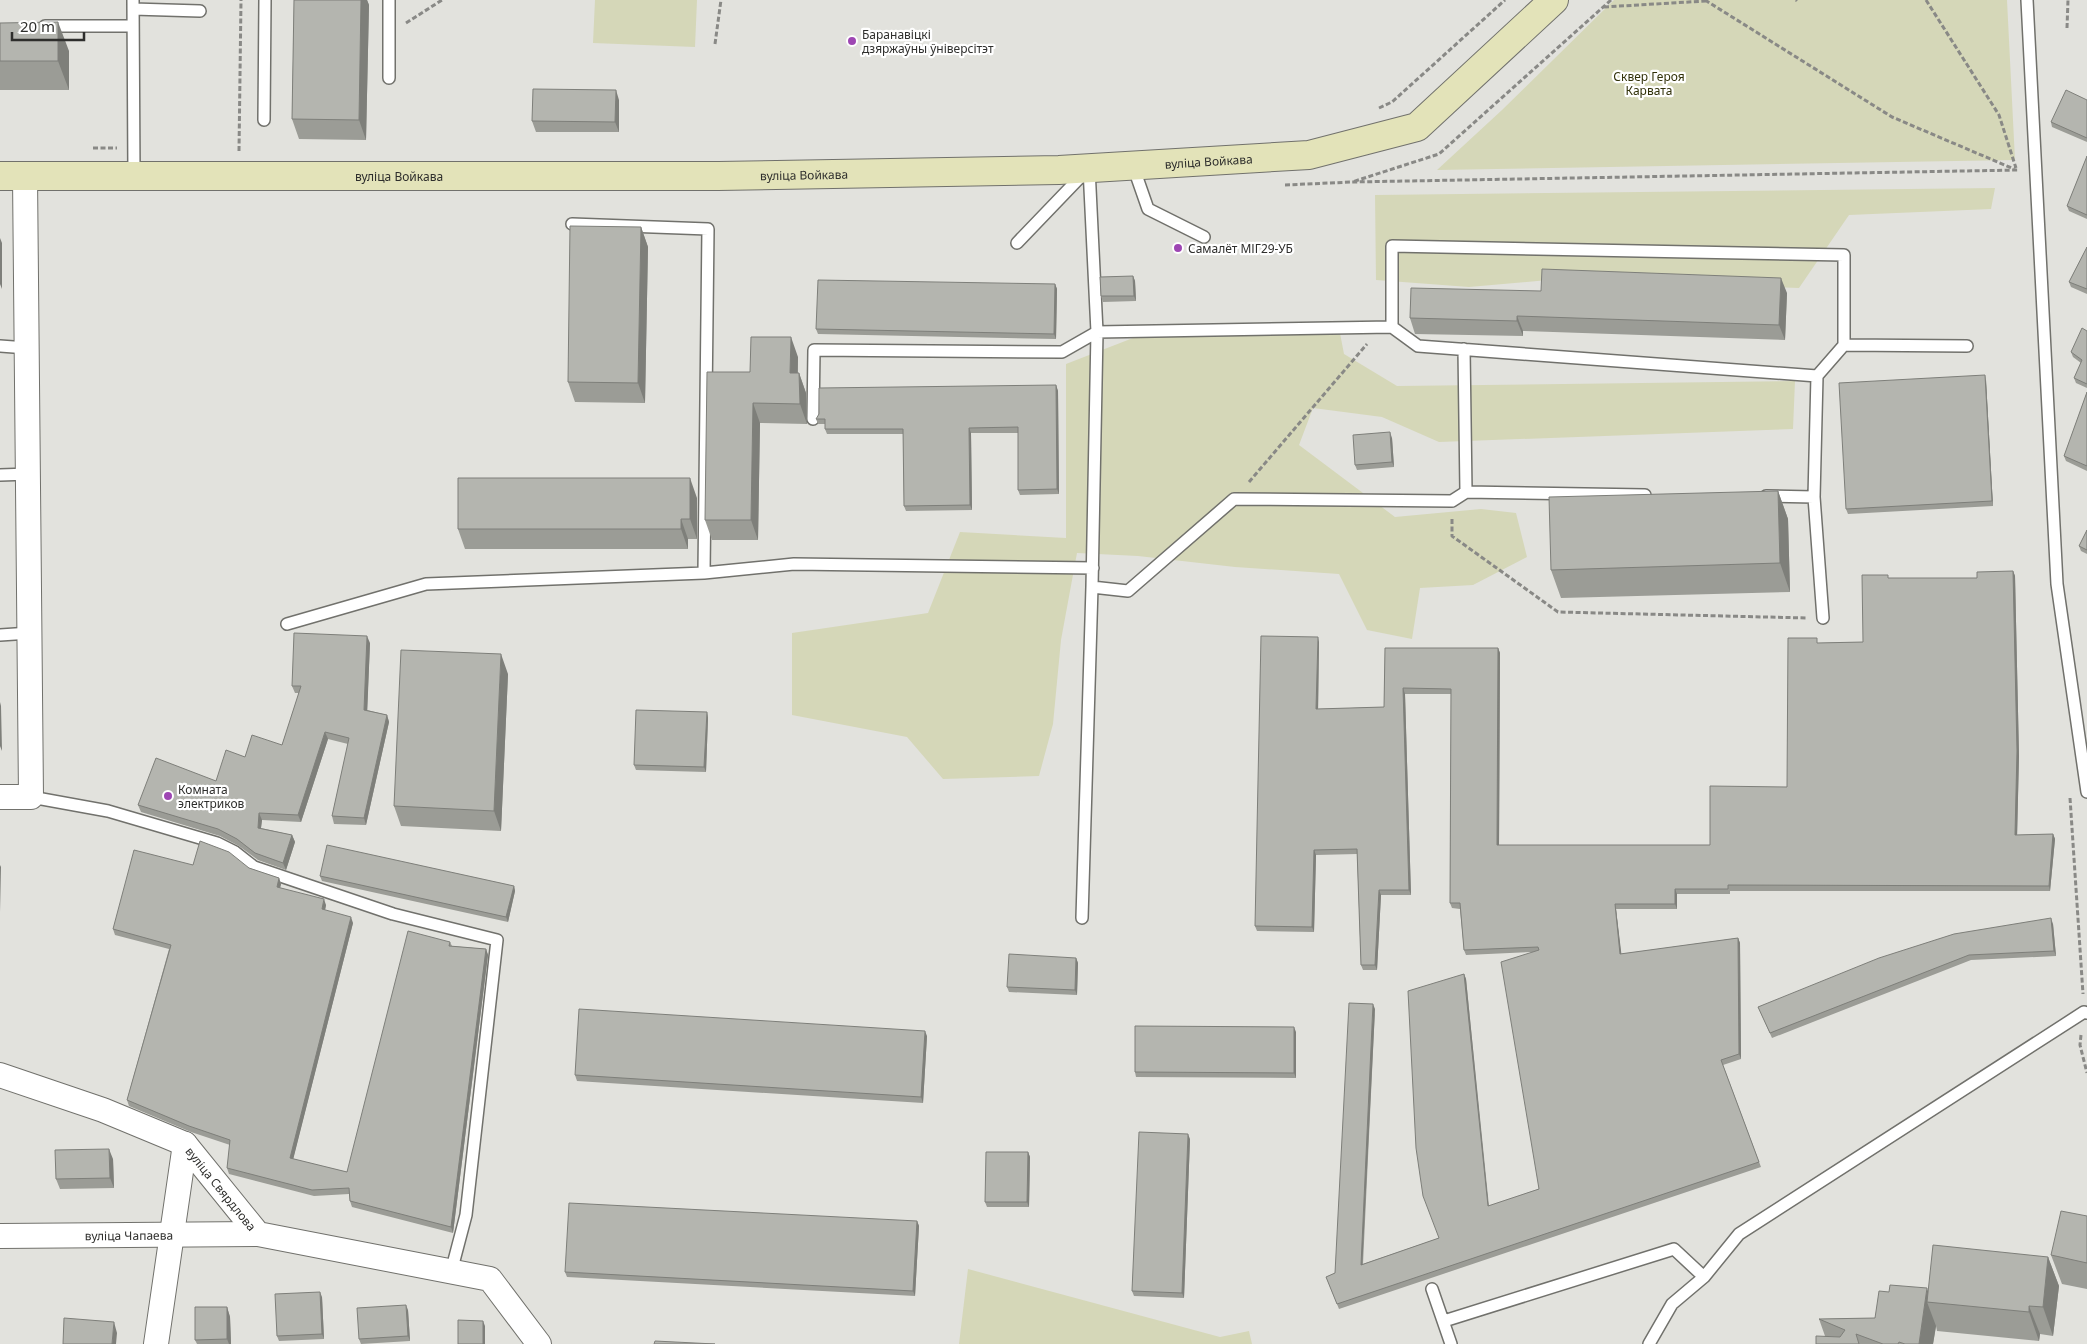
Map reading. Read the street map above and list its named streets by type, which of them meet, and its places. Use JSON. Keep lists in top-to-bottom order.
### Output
{
  "streets": {
    "main road": ["вуліца Войкава"],
    "street": ["вуліца Свярдлова", "вуліца Чапаева"]
  },
  "crossings": [
    ["вуліца Свярдлова", "вуліца Чапаева"]
  ],
  "parks": ["Сквер Героя Карвата"],
  "places": ["Баранавіцкі дзяржаўны ўніверсітэт", "Самалёт МІГ29-УБ", "Комната электриков"],
  "scale_bar": "20 m"
}
